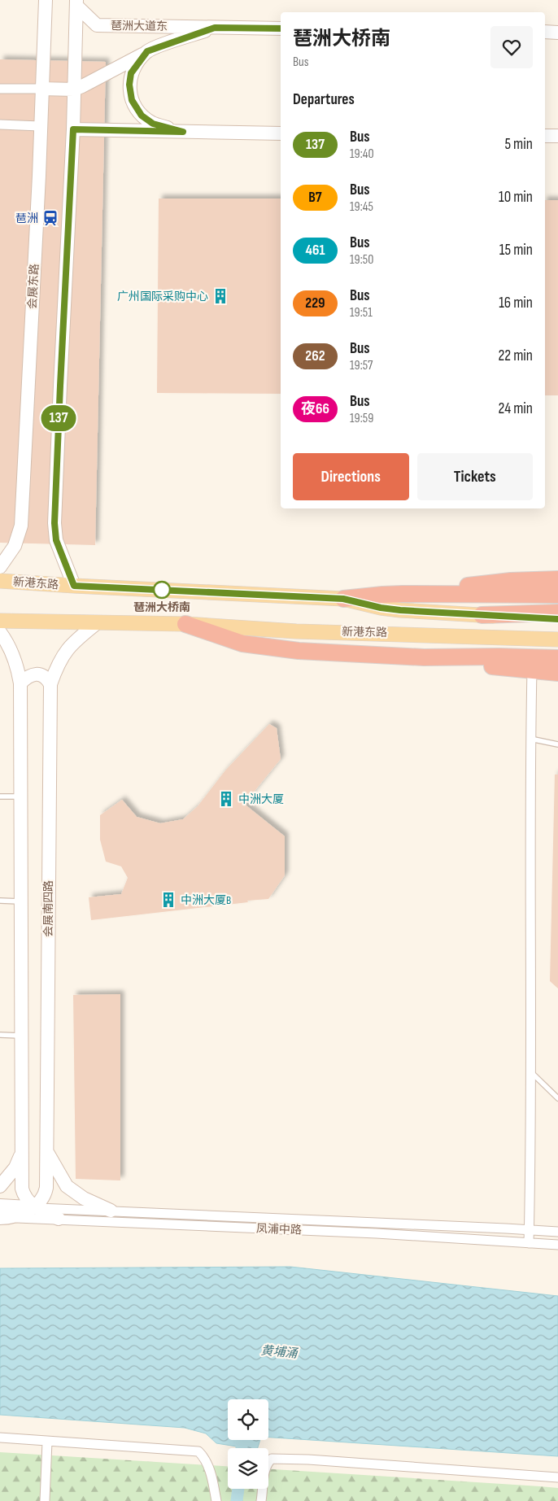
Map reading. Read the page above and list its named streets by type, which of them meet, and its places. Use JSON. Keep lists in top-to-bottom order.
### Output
{
  "streets": {
    "main road": ["新港东路"],
    "street": [
      "琶洲大道东",
      "会展东路",
      "会展南四路",
      "凤浦中路"
    ]
  },
  "crossings": [
    ["新港东路", "会展南四路"],
    ["会展南四路", "凤浦中路"]
  ],
  "water": ["黄埔涌"],
  "places": {
    "station": ["琶洲"],
    "building": ["广州国际采购中心", "中洲大厦", "中洲大厦B"],
    "other": ["琶洲大桥南"]
  },
  "lines": ["bus line 137"],
  "page": {
    "on_map": "137",
    "heading": [
      ["琶洲大桥南", "Bus"],
      "Departures"
    ],
    "list": [
      {
        "mark": "137",
        "name": "Bus",
        "note": "19:40",
        "value": "5 min"
      },
      {
        "mark": "B7",
        "name": "Bus",
        "note": "19:45",
        "value": "10 min"
      },
      {
        "mark": "461",
        "name": "Bus",
        "note": "19:50",
        "value": "15 min"
      },
      {
        "mark": "229",
        "name": "Bus",
        "note": "19:51",
        "value": "16 min"
      },
      {
        "mark": "262",
        "name": "Bus",
        "note": "19:57",
        "value": "22 min"
      },
      {
        "mark": "夜66",
        "name": "Bus",
        "note": "19:59",
        "value": "24 min"
      }
    ],
    "buttons": ["Directions", "Tickets"]
  }
}
